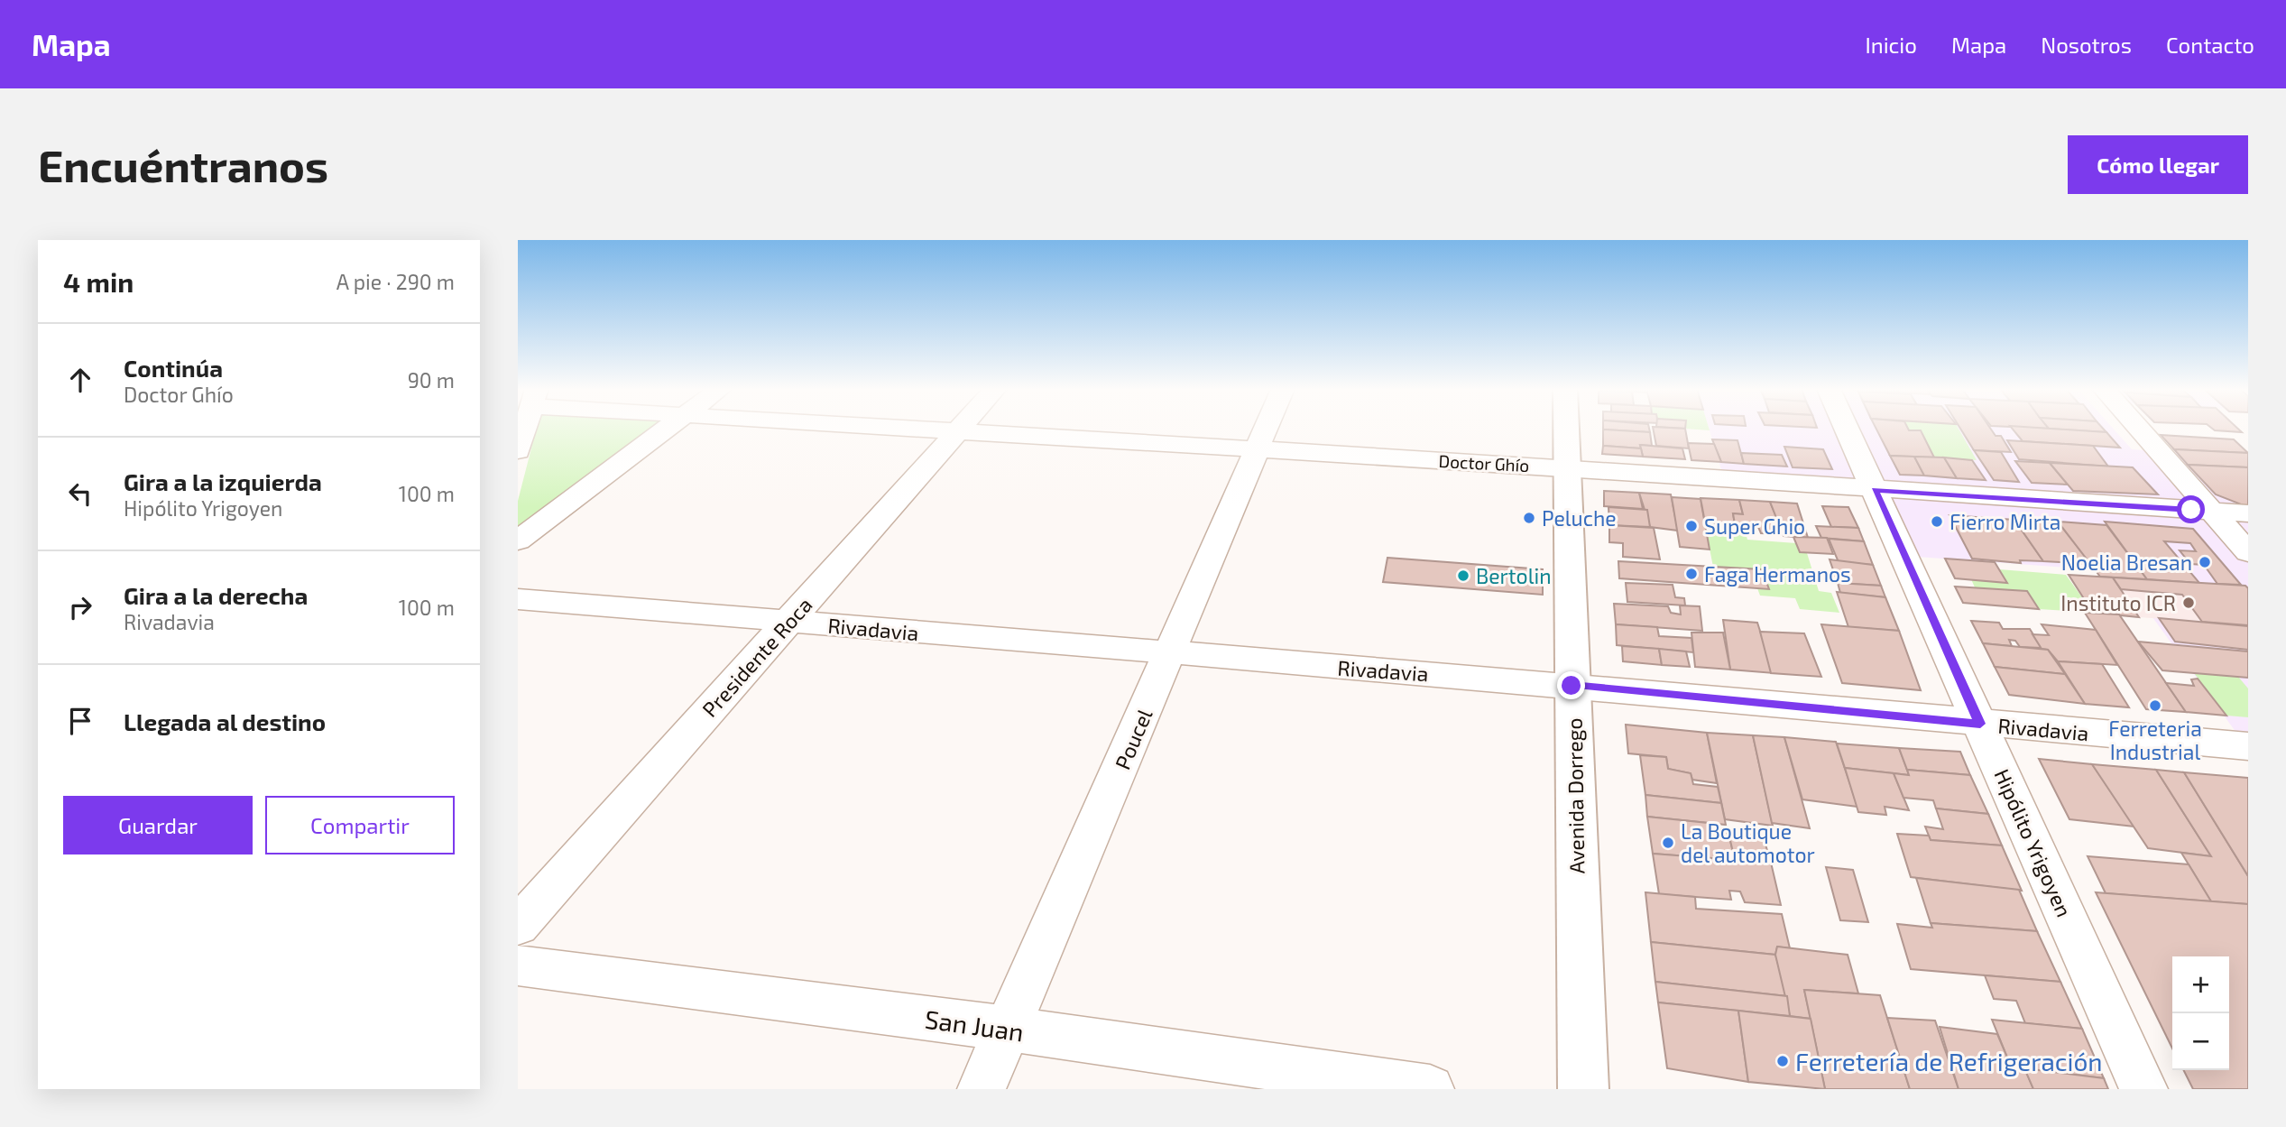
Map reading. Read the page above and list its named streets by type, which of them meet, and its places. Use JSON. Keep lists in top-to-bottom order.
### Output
{
  "streets": {
    "main road": ["Avenida Dorrego"],
    "street": [
      "Doctor Ghío",
      "Rivadavia",
      "Presidente Roca",
      "Poucel",
      "Hipólito Yrigoyen",
      "San Juan"
    ]
  },
  "crossings": [
    ["Doctor Ghío", "Presidente Roca"],
    ["Doctor Ghío", "Poucel"],
    ["Doctor Ghío", "Avenida Dorrego"],
    ["Doctor Ghío", "Hipólito Yrigoyen"],
    ["Rivadavia", "Presidente Roca"],
    ["Rivadavia", "Poucel"],
    ["Rivadavia", "Avenida Dorrego"],
    ["Rivadavia", "Hipólito Yrigoyen"],
    ["Poucel", "San Juan"]
  ],
  "places": [
    "Peluche",
    "Fierro Mirta",
    "Super Ghio",
    "Noelia Bresan",
    "Faga Hermanos",
    "Bertolin",
    "Instituto ICR",
    "Ferreteria Industrial",
    "La Boutique del automotor",
    "Ferretería de Refrigeración"
  ],
  "page": {
    "header": "Mapa",
    "nav": [
      "Inicio",
      "Mapa",
      "Nosotros",
      "Contacto"
    ],
    "buttons": [
      "Cómo llegar",
      ["Guardar", "Compartir"]
    ],
    "title": "Encuéntranos",
    "heading": ["4 min", "A pie · 290 m"],
    "list": [
      ["Continúa", "Doctor Ghío", "90 m"],
      ["Gira a la izquierda", "Hipólito Yrigoyen", "100 m"],
      ["Gira a la derecha", "Rivadavia", "100 m"],
      "Llegada al destino"
    ],
    "map_buttons": ["+", "−"]
  }
}
